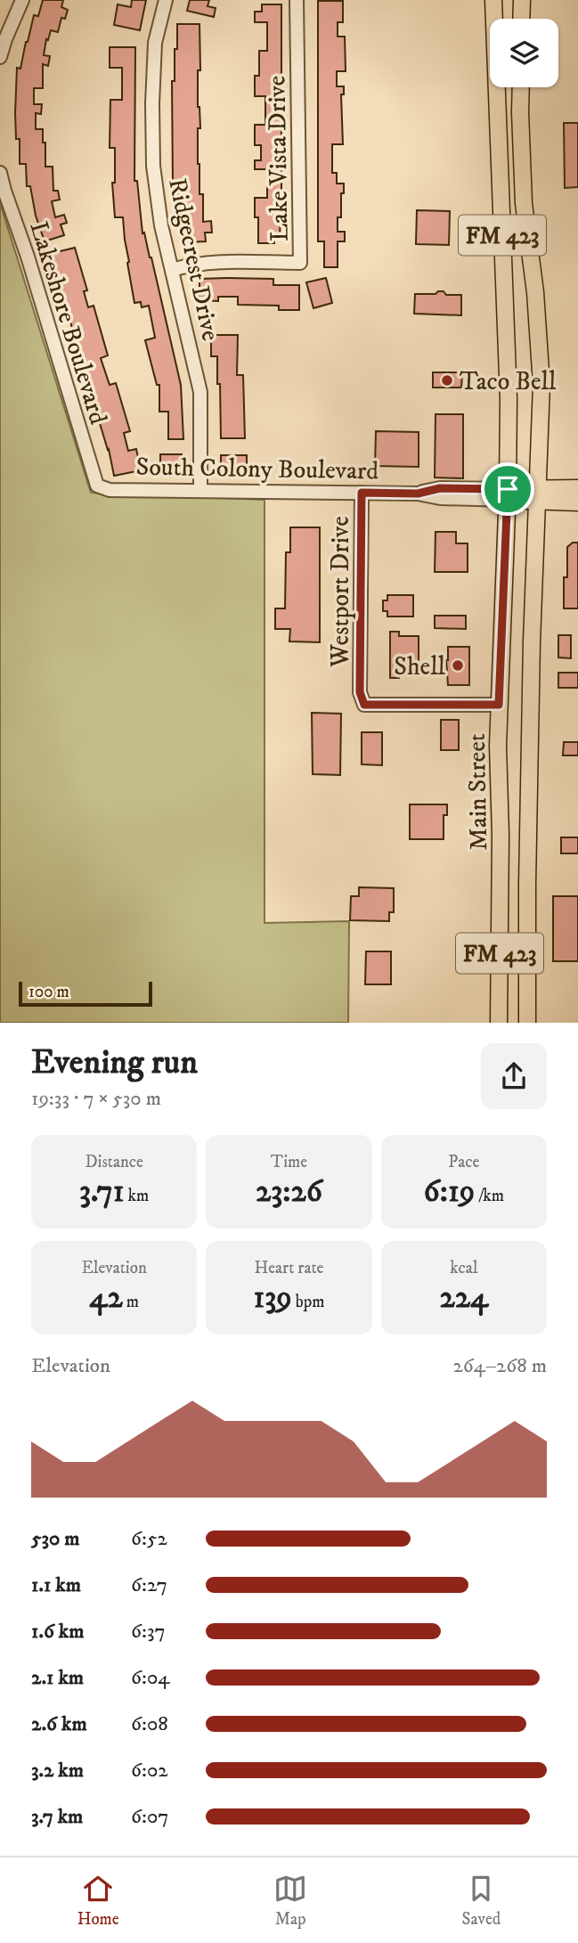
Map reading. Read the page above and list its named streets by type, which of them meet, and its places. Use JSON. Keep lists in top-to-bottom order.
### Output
{
  "streets": {
    "main road": ["FM 423", "South Colony Boulevard", "Main Street"],
    "street": [
      "Lake Vista Drive",
      "Ridgecrest Drive",
      "Lakeshore Boulevard",
      "Westport Drive"
    ]
  },
  "crossings": [
    ["Lake Vista Drive", "Ridgecrest Drive"],
    ["Ridgecrest Drive", "South Colony Boulevard"],
    ["Lakeshore Boulevard", "South Colony Boulevard"],
    ["South Colony Boulevard", "Westport Drive"],
    ["South Colony Boulevard", "Main Street"],
    ["Westport Drive", "Main Street"]
  ],
  "places": ["Taco Bell", "Shell"],
  "scale_bar": "100 m",
  "page": {
    "scale": "100 m",
    "heading": ["Evening run", "19:33 · 7 × 530 m"],
    "stats": [
      ["Distance", "3.71 km"],
      ["Time", "23:26"],
      ["Pace", "6:19 /km"],
      ["Elevation", "42 m"],
      ["Heart rate", "139 bpm"],
      ["kcal", "224"]
    ],
    "chart": ["Elevation", "264–268 m"],
    "list": [
      {
        "name": "530 m",
        "note": "6:52"
      },
      {
        "name": "1.1 km",
        "note": "6:27"
      },
      {
        "name": "1.6 km",
        "note": "6:37"
      },
      {
        "name": "2.1 km",
        "note": "6:04"
      },
      {
        "name": "2.6 km",
        "note": "6:08"
      },
      {
        "name": "3.2 km",
        "note": "6:02"
      },
      {
        "name": "3.7 km",
        "note": "6:07"
      }
    ],
    "tabs": ["Home", "Map", "Saved"]
  }
}
